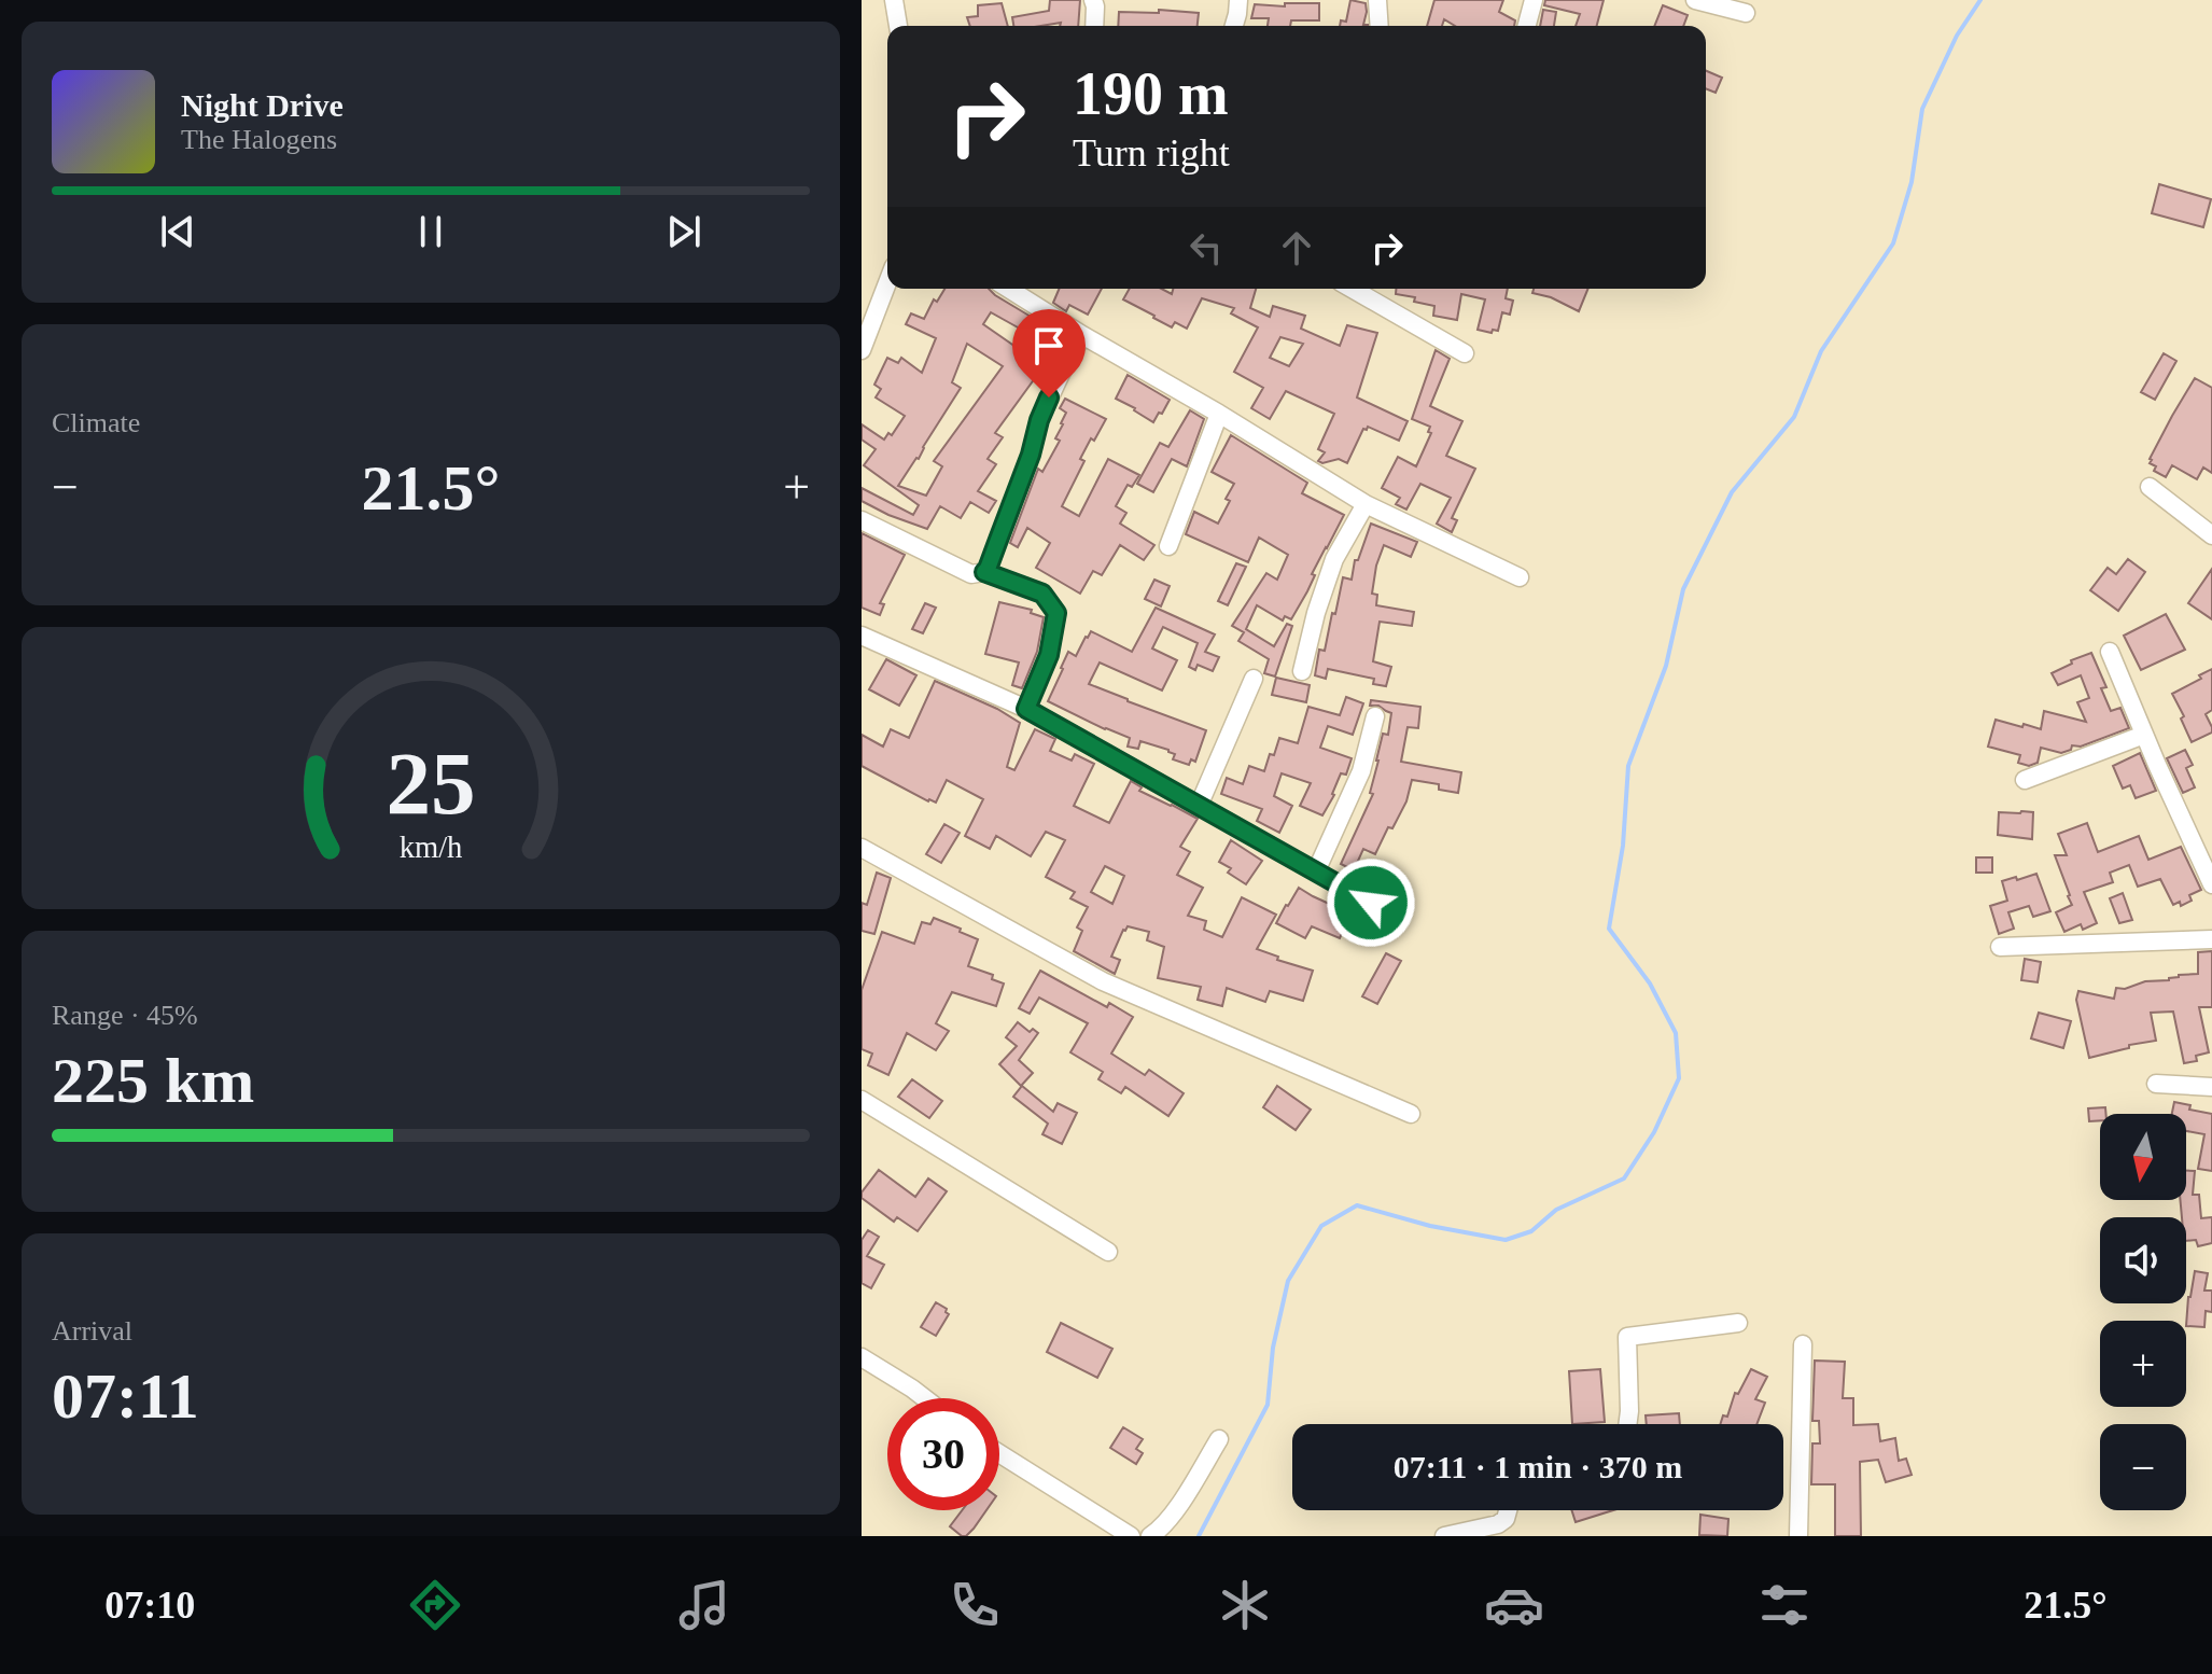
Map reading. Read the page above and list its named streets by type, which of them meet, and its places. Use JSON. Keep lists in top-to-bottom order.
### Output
{
  "north": "bottom",
  "page": {
    "turn": ["190 m", "Turn right"],
    "song": ["Night Drive", "The Halogens"],
    "tile": [
      "Climate",
      ["Range · 45%", "225 km"],
      ["Arrival", "07:11"]
    ],
    "heat": ["−", "21.5°", "+"],
    "map_buttons": ["+", "−"],
    "limit": "30",
    "trip": "07:11 · 1 min · 370 m",
    "tabs": ["07:10", "21.5°"],
    "gauge": ["25", "km/h"]
  }
}
